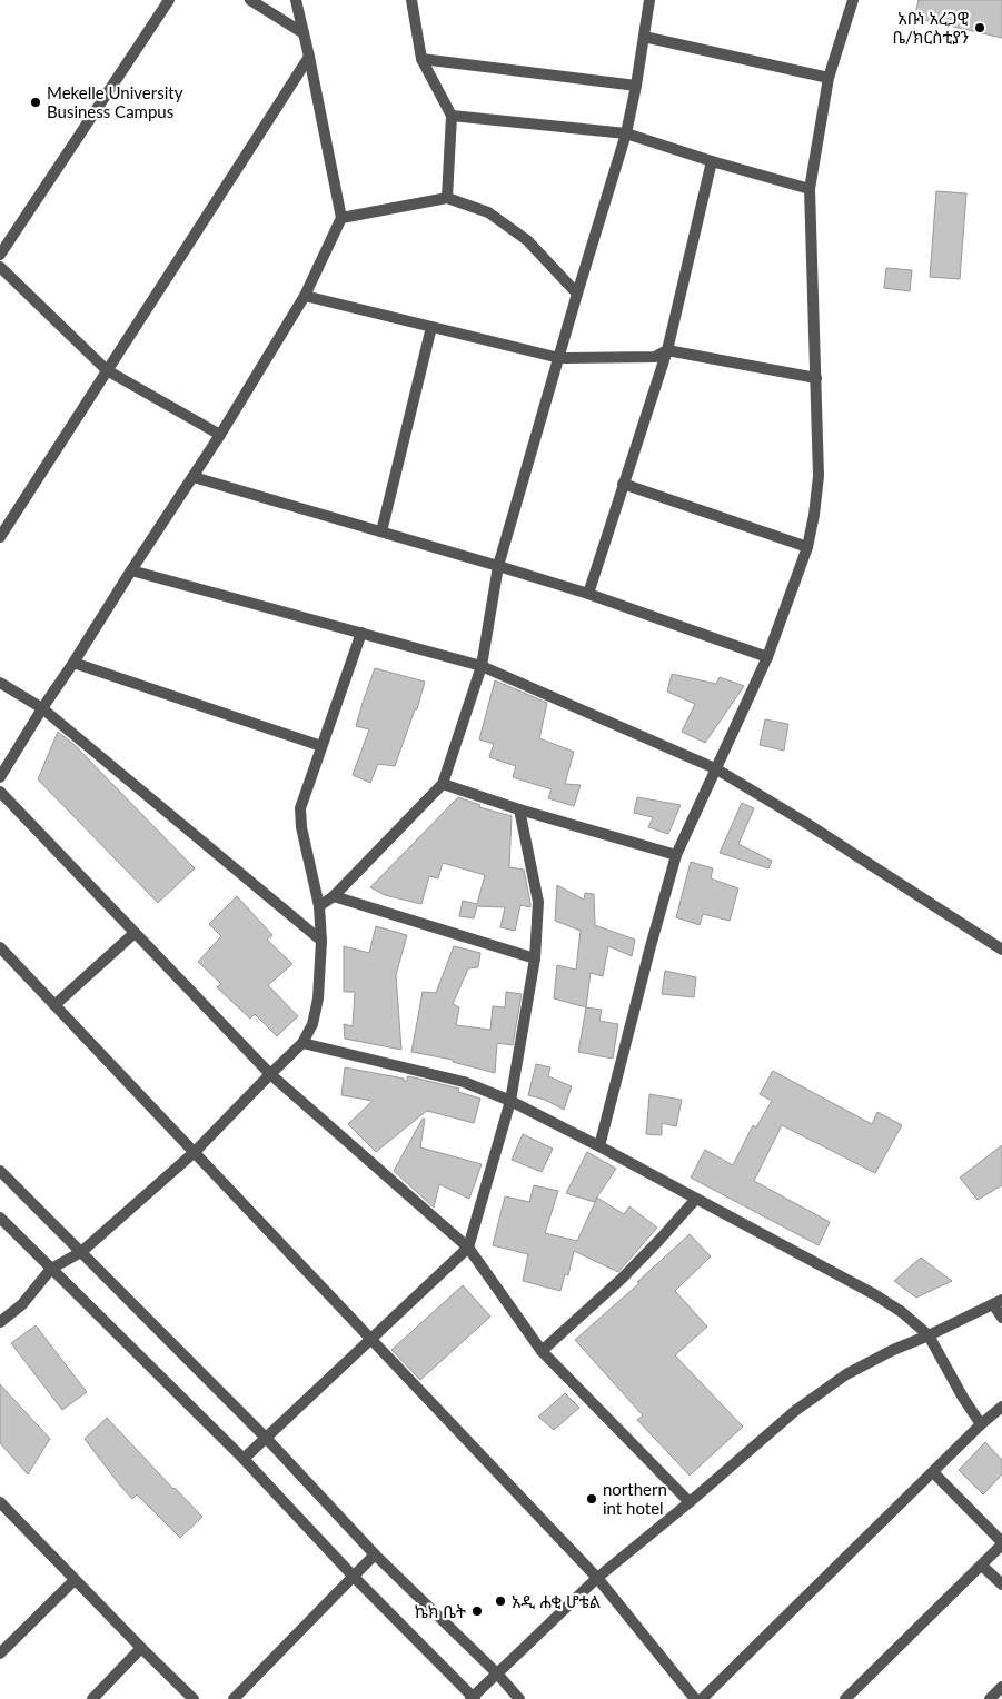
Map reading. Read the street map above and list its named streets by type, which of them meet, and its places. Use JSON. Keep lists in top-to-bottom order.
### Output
{
  "places": [
    "አቡነ አረጋዊ ቤ/ክርስቲያን",
    "Mekelle University Business Campus",
    "northern int hotel",
    "አዲ ሐቂ ሆቴል",
    "ኬክ ቤት"
  ]
}
